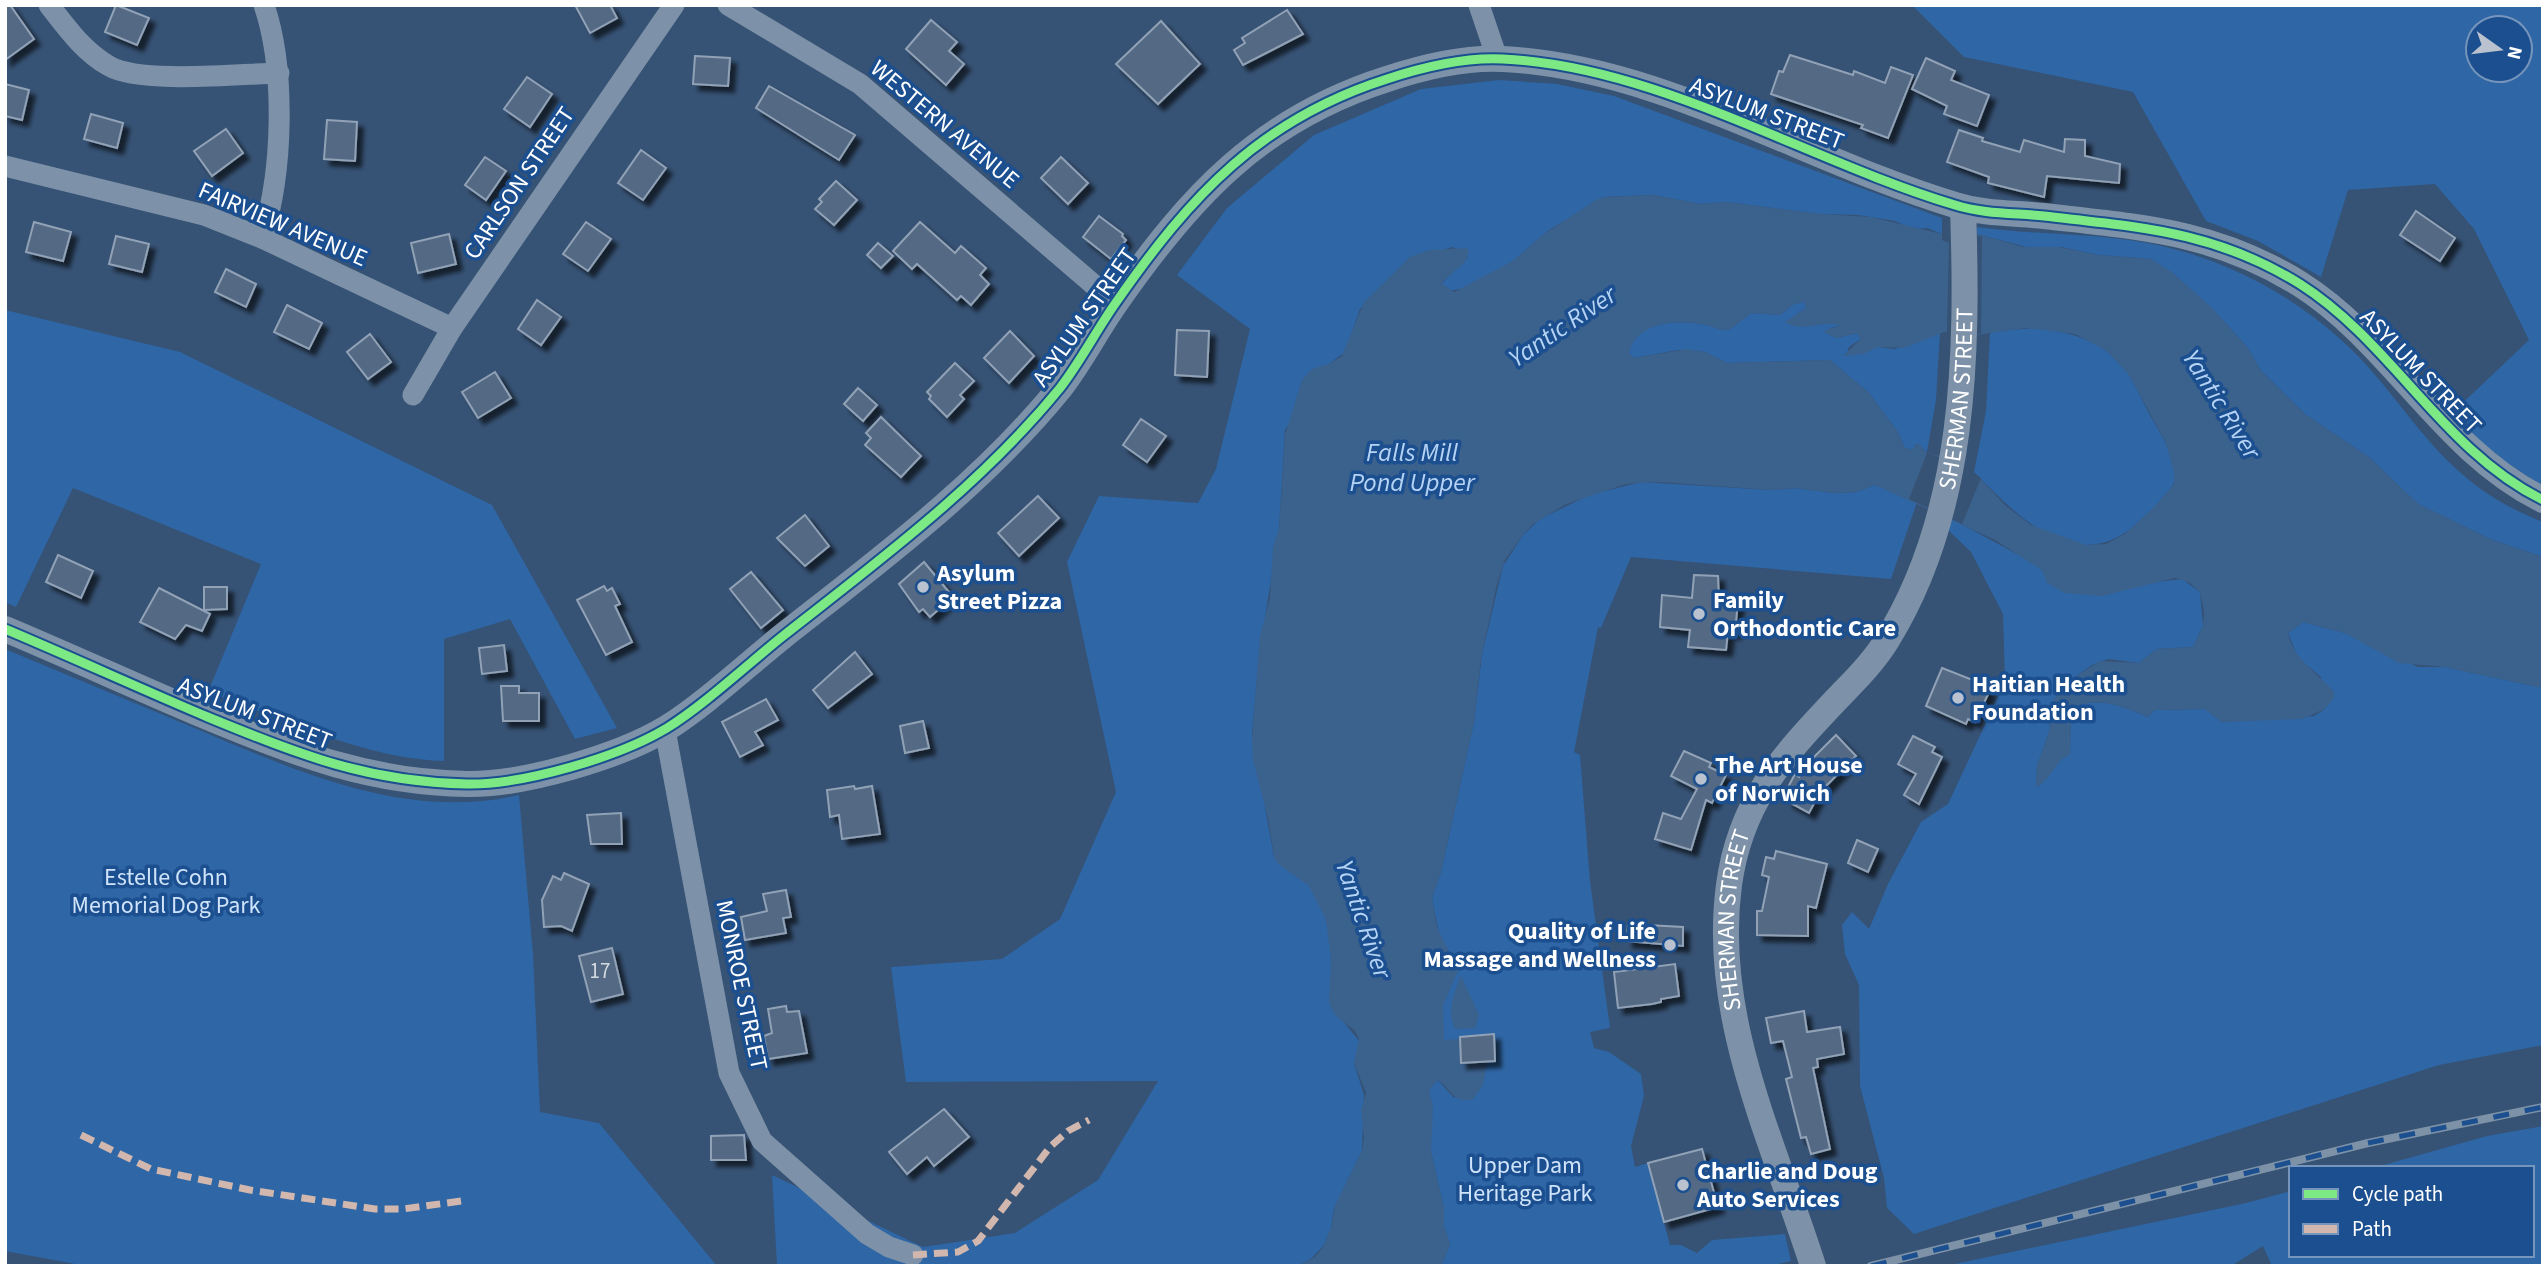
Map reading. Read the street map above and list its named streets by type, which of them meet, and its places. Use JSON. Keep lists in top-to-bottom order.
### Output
{
  "streets": {
    "street": [
      "ASYLUM STREET",
      "WESTERN AVENUE",
      "CARLSON STREET",
      "FAIRVIEW AVENUE",
      "SHERMAN STREET",
      "MONROE STREET"
    ]
  },
  "crossings": [
    ["ASYLUM STREET", "WESTERN AVENUE"],
    ["ASYLUM STREET", "SHERMAN STREET"],
    ["ASYLUM STREET", "MONROE STREET"],
    ["CARLSON STREET", "FAIRVIEW AVENUE"]
  ],
  "water": ["Yantic River", "Falls Mill Pond Upper"],
  "parks": ["Estelle Cohn Memorial Dog Park", "Upper Dam Heritage Park"],
  "places": [
    "Asylum Street Pizza",
    "Family Orthodontic Care",
    "Haitian Health Foundation",
    "The Art House of Norwich",
    "Quality of Life Massage and Wellness",
    "Charlie and Doug Auto Services"
  ],
  "house_numbers": ["17"],
  "legend": ["Cycle path", "Path"],
  "north": "right"
}
